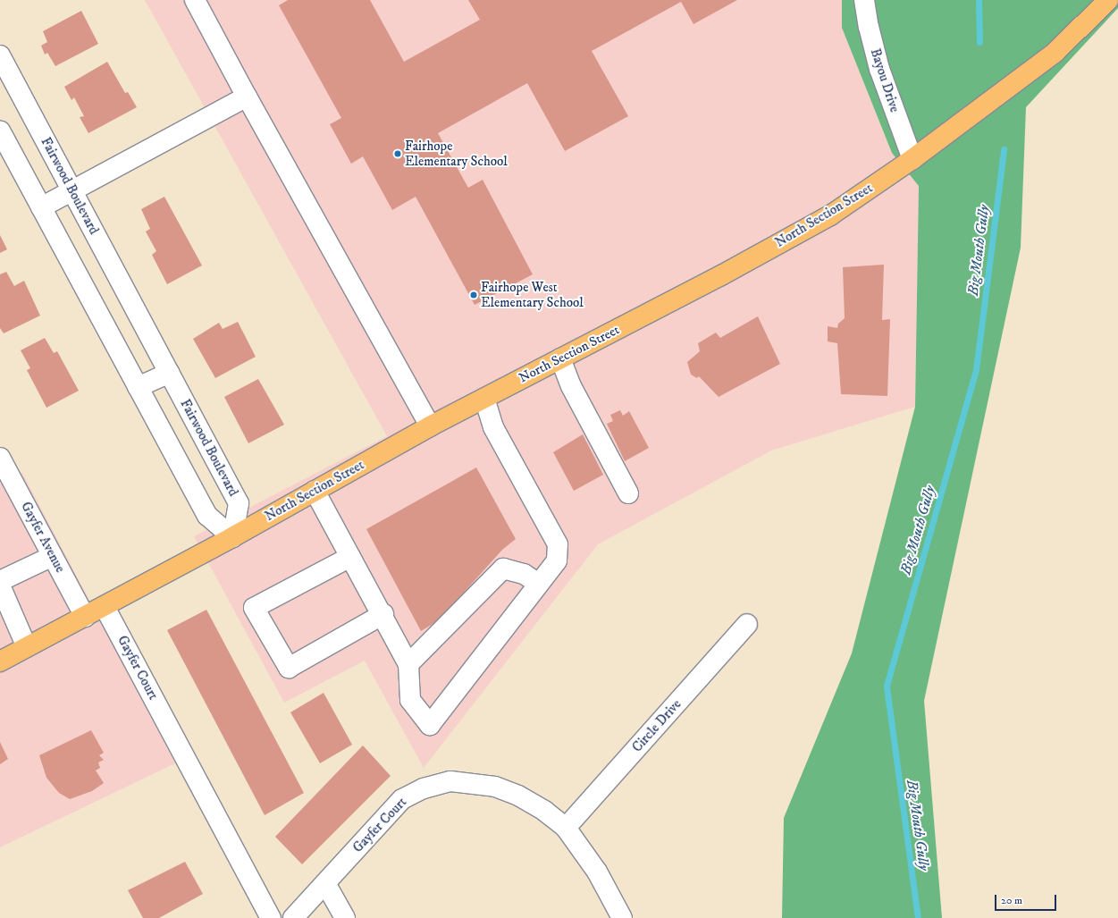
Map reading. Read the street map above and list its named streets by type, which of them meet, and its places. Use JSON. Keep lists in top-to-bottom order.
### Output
{
  "streets": {
    "main road": ["North Section Street"],
    "street": [
      "Bayou Drive",
      "Fairwood Boulevard",
      "Gayfer Avenue",
      "Gayfer Court",
      "Circle Drive"
    ]
  },
  "crossings": [
    ["Bayou Drive", "North Section Street"],
    ["Fairwood Boulevard", "North Section Street"],
    ["North Section Street", "Gayfer Avenue"],
    ["North Section Street", "Gayfer Court"],
    ["Gayfer Court", "Circle Drive"]
  ],
  "water": ["Big Mouth Gully"],
  "places": ["Fairhope Elementary School", "Fairhope West Elementary School"],
  "scale_bar": "20 m"
}
